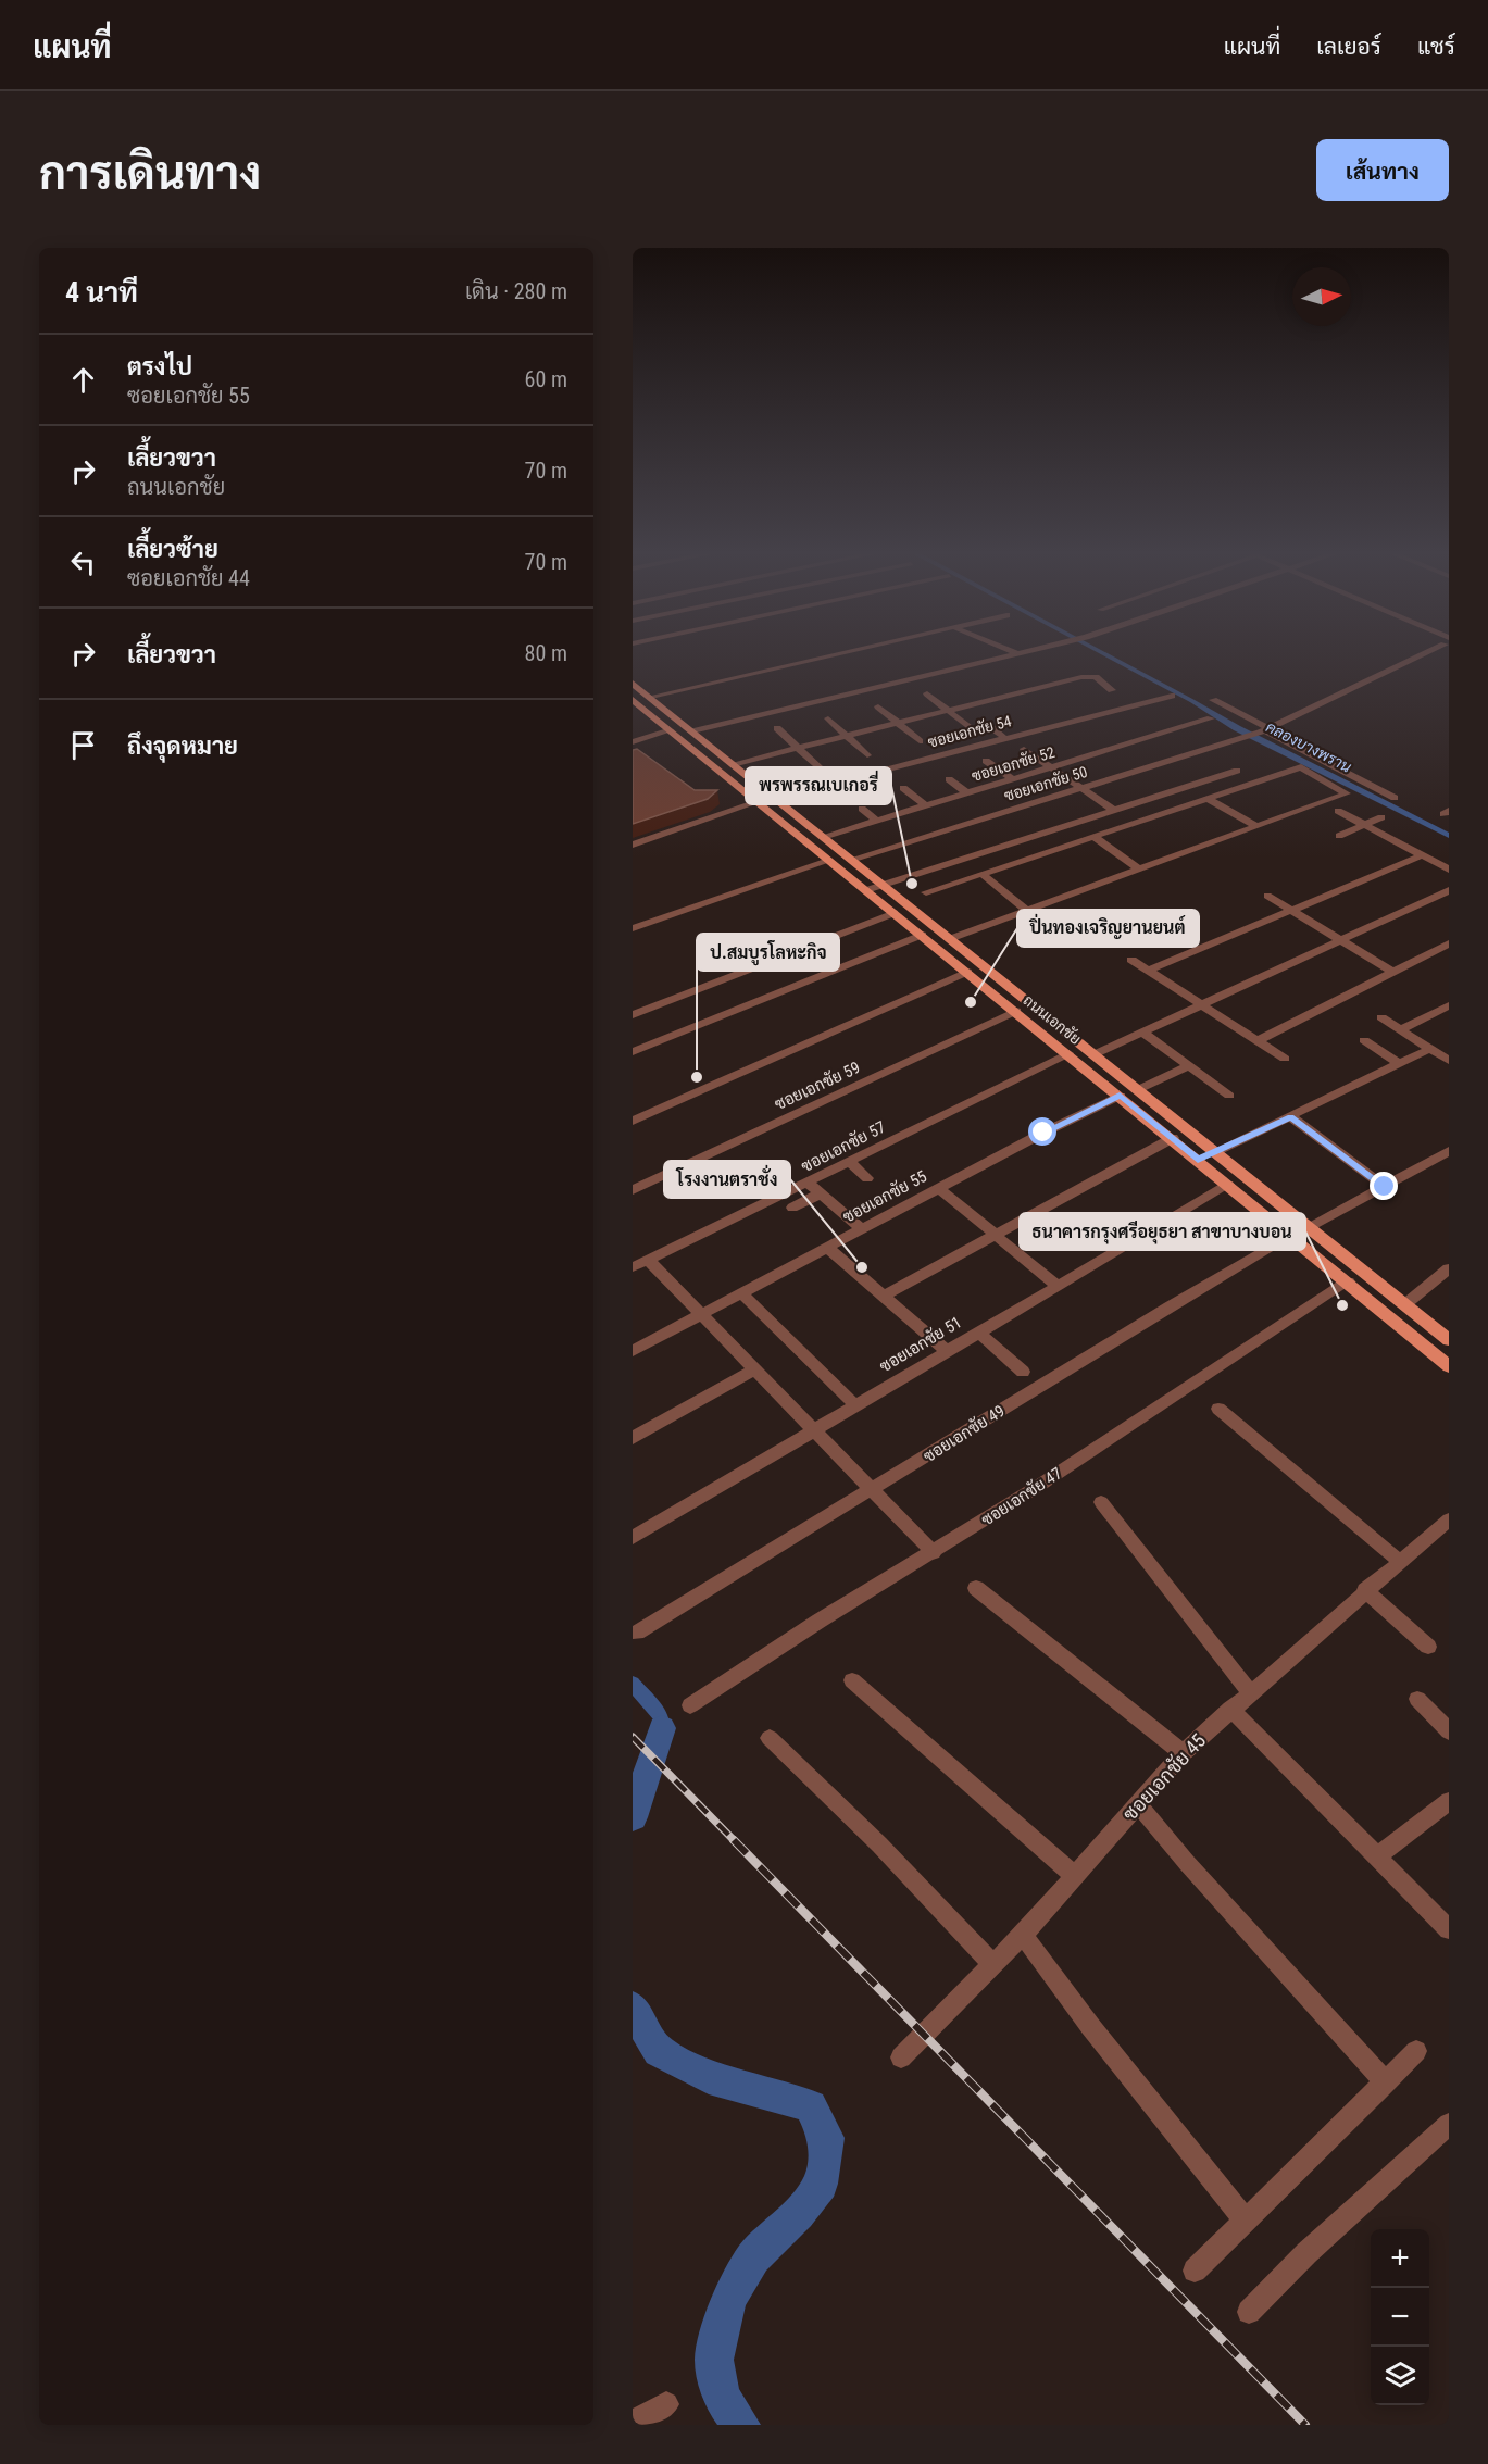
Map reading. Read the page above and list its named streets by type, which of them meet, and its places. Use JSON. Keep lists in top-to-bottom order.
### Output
{
  "streets": {
    "main road": ["ถนนเอกชัย"],
    "street": [
      "ซอยเอกชัย 54",
      "ซอยเอกชัย 52",
      "ซอยเอกชัย 50",
      "ซอยเอกชัย 59",
      "ซอยเอกชัย 57",
      "ซอยเอกชัย 55",
      "ซอยเอกชัย 51",
      "ซอยเอกชัย 49",
      "ซอยเอกชัย 47",
      "ซอยเอกชัย 45"
    ]
  },
  "crossings": [
    ["ซอยเอกชัย 54", "ถนนเอกชัย"],
    ["ซอยเอกชัย 52", "ถนนเอกชัย"],
    ["ซอยเอกชัย 50", "ถนนเอกชัย"],
    ["ถนนเอกชัย", "ซอยเอกชัย 59"],
    ["ถนนเอกชัย", "ซอยเอกชัย 57"],
    ["ถนนเอกชัย", "ซอยเอกชัย 55"],
    ["ถนนเอกชัย", "ซอยเอกชัย 51"],
    ["ถนนเอกชัย", "ซอยเอกชัย 49"],
    ["ถนนเอกชัย", "ซอยเอกชัย 47"]
  ],
  "water": ["คลองบางพราน"],
  "places": [
    "พรพรรณเบเกอรี่",
    "ปิ่นทองเจริญยานยนต์",
    "ป.สมบูรโลหะกิจ",
    "โรงงานตราชั่ง",
    "ธนาคารกรุงศรีอยุธยา สาขาบางบอน"
  ],
  "north": "right",
  "page": {
    "header": "แผนที่",
    "nav": ["แผนที่", "เลเยอร์", "แชร์"],
    "buttons": "เส้นทาง",
    "title": "การเดินทาง",
    "heading": ["4 นาที", "เดิน · 280 m"],
    "list": [
      ["ตรงไป", "ซอยเอกชัย 55", "60 m"],
      ["เลี้ยวขวา", "ถนนเอกชัย", "70 m"],
      ["เลี้ยวซ้าย", "ซอยเอกชัย 44", "70 m"],
      ["เลี้ยวขวา", "80 m"],
      "ถึงจุดหมาย"
    ],
    "map_buttons": ["+", "−"]
  }
}
